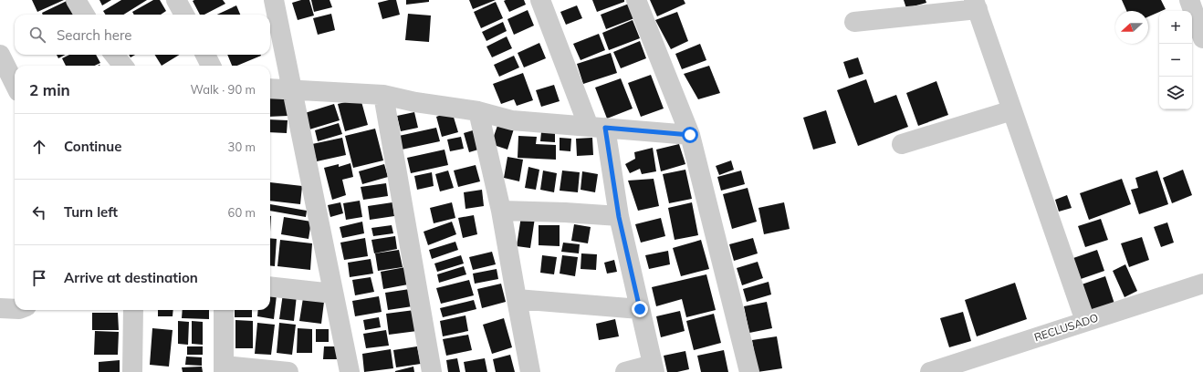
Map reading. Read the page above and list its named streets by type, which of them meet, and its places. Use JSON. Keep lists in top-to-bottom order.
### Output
{
  "streets": {
    "street": ["RECLUSADO"]
  },
  "north": "left",
  "page": {
    "map_buttons": ["+", "−"],
    "search": "Search here",
    "heading": ["2 min", "Walk · 90 m"],
    "list": [
      ["Continue", "30 m"],
      ["Turn left", "60 m"],
      "Arrive at destination"
    ]
  }
}
